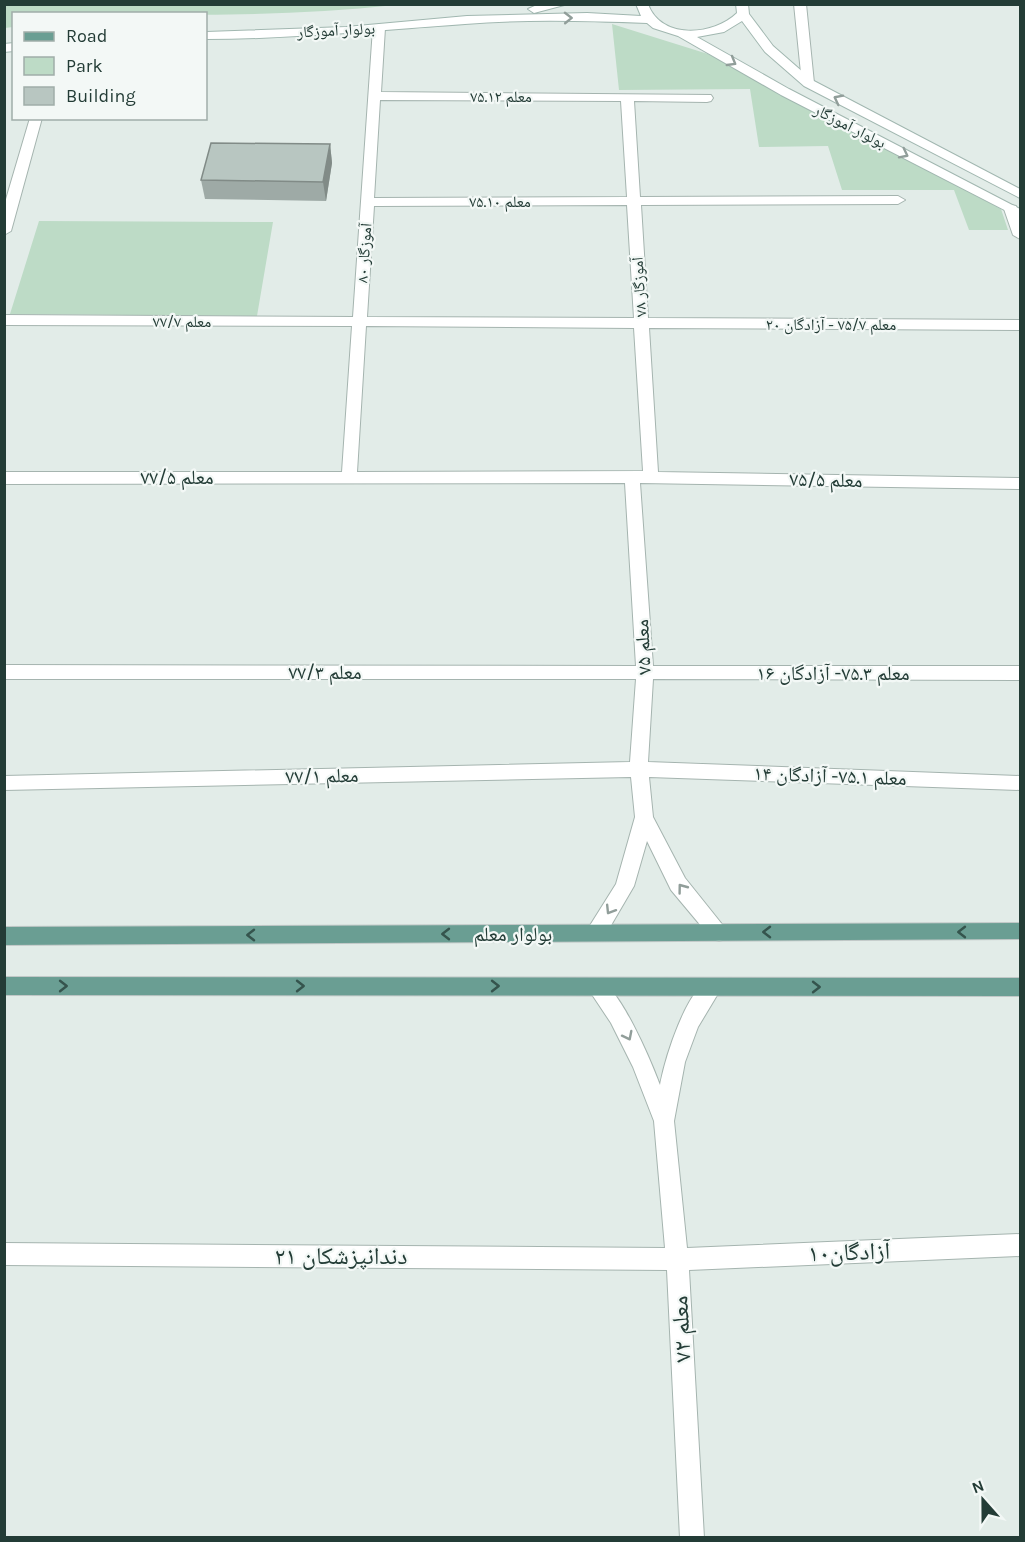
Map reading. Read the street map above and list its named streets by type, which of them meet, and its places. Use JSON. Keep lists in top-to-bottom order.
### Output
{
  "streets": {
    "main road": ["بولوار معلم"],
    "street": [
      "بولوار آموزگار",
      "معلم ۷۵.۱۲",
      "معلم ۷۵.۱۰",
      "آموزگار ۸۰",
      "آموزگار ۷۸",
      "معلم ۷۷/۷",
      "معلم ۷۵/۷ - آزادگان ۲۰",
      "معلم ۷۷/۵",
      "معلم ۷۵/۵",
      "معلم ۷۵",
      "معلم ۷۷/۳",
      "معلم ۷۵.۳- آزادگان ۱۶",
      "معلم ۷۷/۱",
      "معلم ۷۵.۱- آزادگان ۱۴",
      "آزادگان۱۰",
      "دندانپزشکان ۲۱",
      "معلم ۷۲"
    ]
  },
  "crossings": [
    ["بولوار آموزگار", "آموزگار ۸۰"],
    ["معلم ۷۵.۱۲", "آموزگار ۸۰"],
    ["معلم ۷۵.۱۲", "آموزگار ۷۸"],
    ["معلم ۷۵.۱۰", "آموزگار ۸۰"],
    ["معلم ۷۵.۱۰", "آموزگار ۷۸"],
    ["آموزگار ۸۰", "معلم ۷۷/۷"],
    ["آموزگار ۸۰", "معلم ۷۷/۵"],
    ["آموزگار ۷۸", "معلم ۷۷/۷"],
    ["آموزگار ۷۸", "معلم ۷۵/۷ - آزادگان ۲۰"],
    ["آموزگار ۷۸", "معلم ۷۵/۵"],
    ["معلم ۷۷/۷", "معلم ۷۵/۷ - آزادگان ۲۰"],
    ["معلم ۷۷/۵", "معلم ۷۵/۵"],
    ["معلم ۷۷/۵", "معلم ۷۵"],
    ["معلم ۷۵/۵", "معلم ۷۵"],
    ["معلم ۷۵", "معلم ۷۷/۳"],
    ["معلم ۷۵", "معلم ۷۵.۳- آزادگان ۱۶"],
    ["معلم ۷۵", "معلم ۷۷/۱"],
    ["معلم ۷۵", "معلم ۷۵.۱- آزادگان ۱۴"],
    ["معلم ۷۷/۳", "معلم ۷۵.۳- آزادگان ۱۶"],
    ["معلم ۷۷/۱", "معلم ۷۵.۱- آزادگان ۱۴"],
    ["آزادگان۱۰", "دندانپزشکان ۲۱"],
    ["آزادگان۱۰", "معلم ۷۲"],
    ["دندانپزشکان ۲۱", "معلم ۷۲"]
  ],
  "legend": ["Road", "Park", "Building"],
  "north": "top"
}
